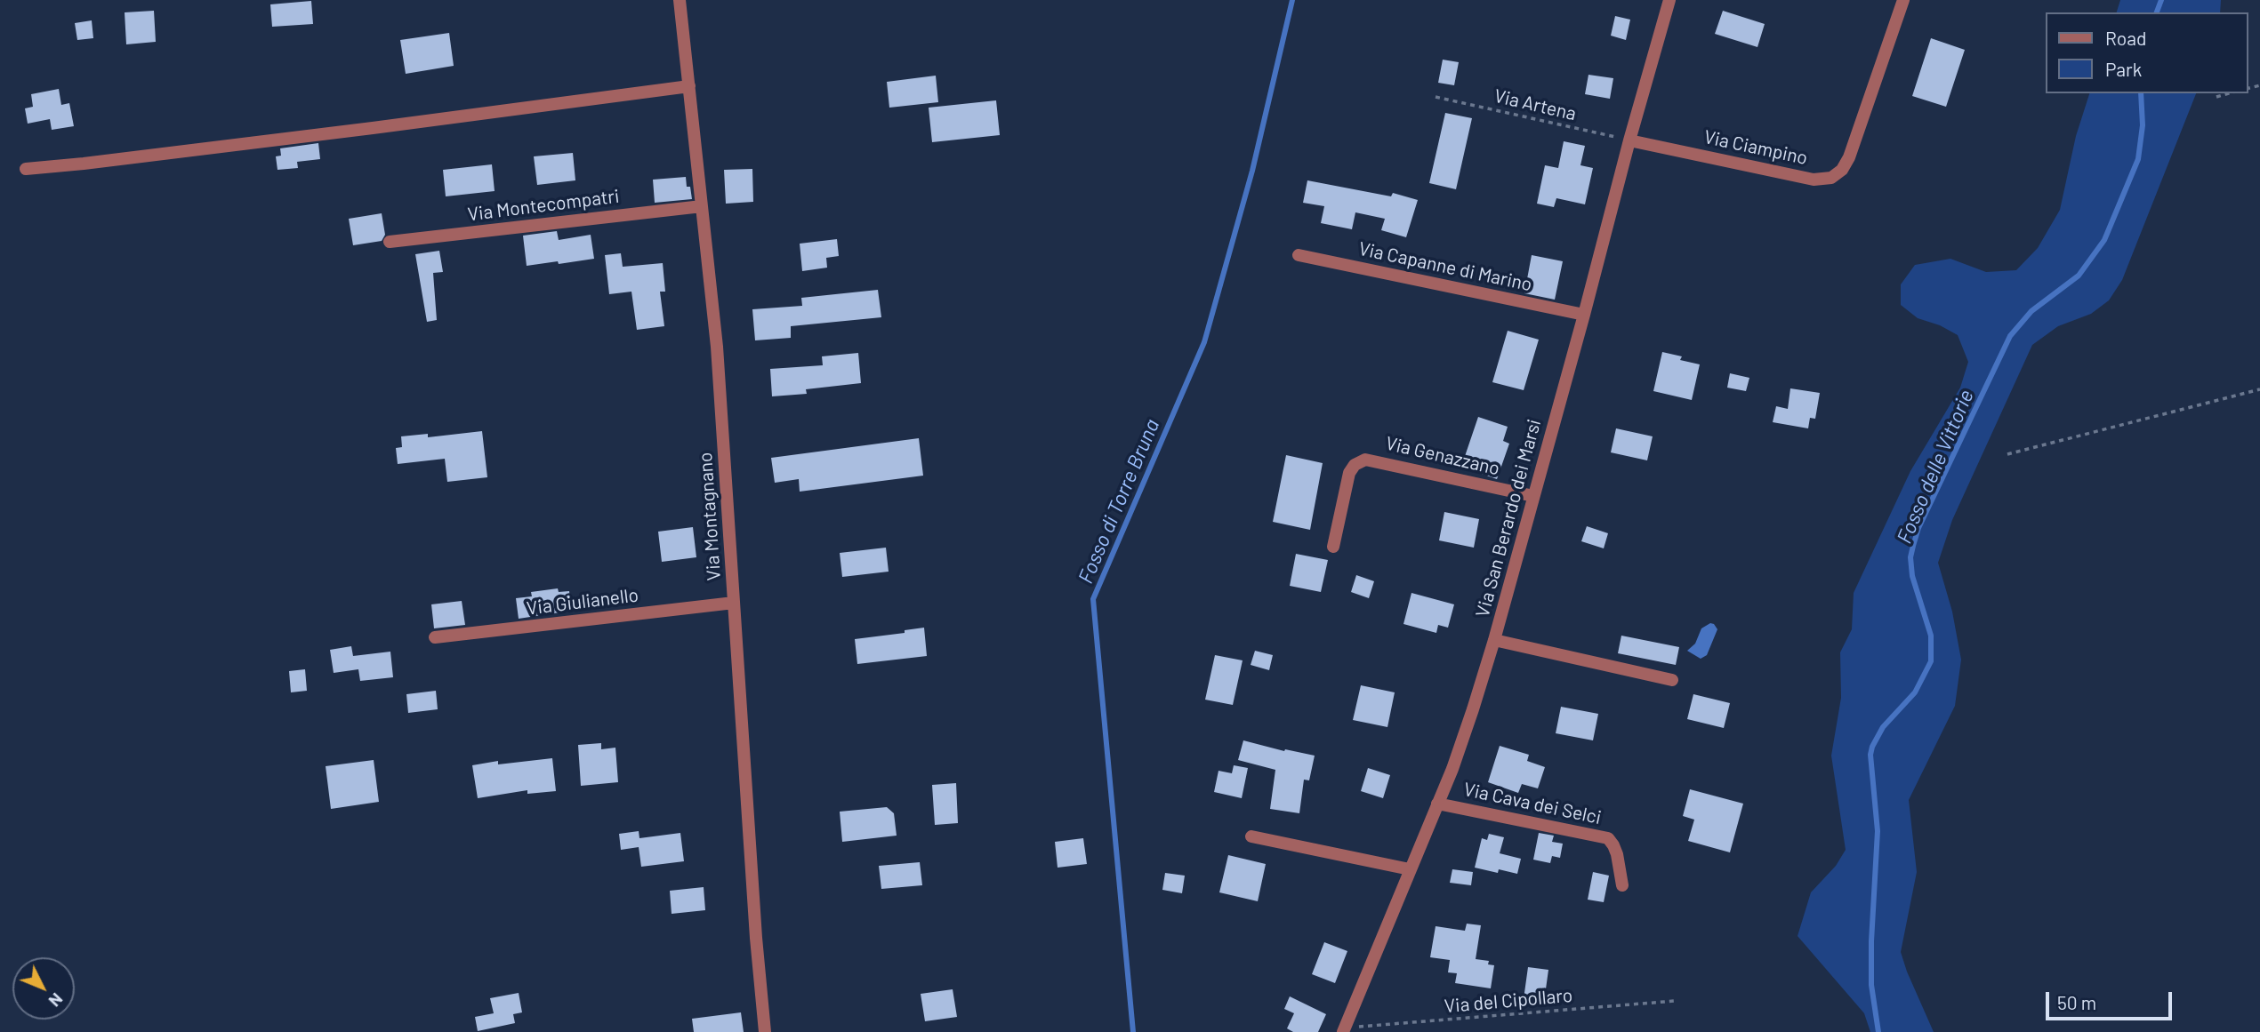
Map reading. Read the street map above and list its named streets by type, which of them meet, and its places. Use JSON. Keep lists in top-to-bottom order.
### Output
{
  "streets": {
    "street": [
      "Via Ciampino",
      "Via Montecompatri",
      "Via Capanne di Marino",
      "Via Genazzano",
      "Via Montagnano",
      "Via San Berardo dei Marsi",
      "Via Giulianello",
      "Via Cava dei Selci"
    ],
    "path": ["Via Artena", "Via del Cipollaro"]
  },
  "crossings": [
    ["Via Artena", "Via Ciampino"],
    ["Via Artena", "Via San Berardo dei Marsi"],
    ["Via Ciampino", "Via San Berardo dei Marsi"],
    ["Via Montecompatri", "Via Montagnano"],
    ["Via Capanne di Marino", "Via San Berardo dei Marsi"],
    ["Via Genazzano", "Via San Berardo dei Marsi"],
    ["Via Montagnano", "Via Giulianello"],
    ["Via San Berardo dei Marsi", "Via Cava dei Selci"],
    ["Via San Berardo dei Marsi", "Via del Cipollaro"]
  ],
  "water": ["Fosso delle Vittorie", "Fosso di Torre Bruna"],
  "legend": ["Road", "Park"],
  "scale_bar": "50 m",
  "north": "bottom right"
}
